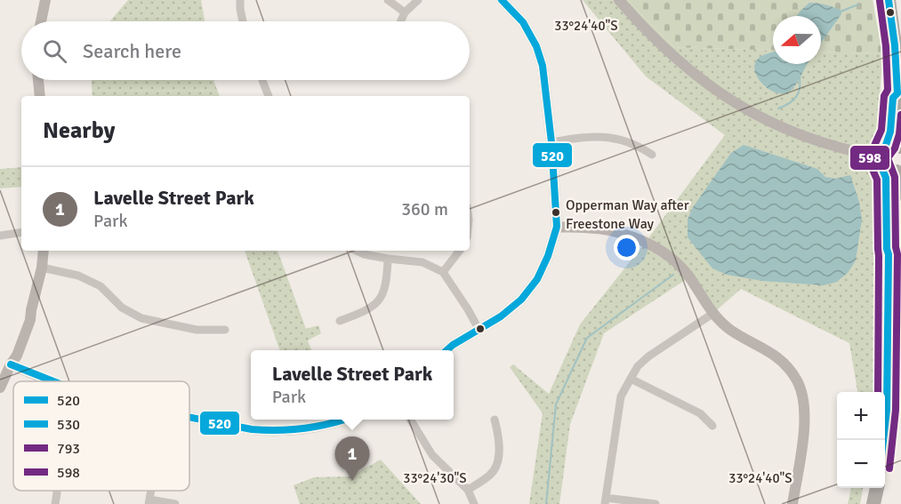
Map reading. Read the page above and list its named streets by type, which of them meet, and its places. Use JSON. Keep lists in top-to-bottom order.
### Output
{
  "places": ["Opperman Way after Freestone Way"],
  "lines": [
    "transit line 520",
    "transit line 530",
    "transit line 598",
    "transit line 793"
  ],
  "legend": [
    "520",
    "530",
    "793",
    "598"
  ],
  "north": "left",
  "page": {
    "search": "Search here",
    "heading": "Nearby",
    "list": [
      {
        "mark": "1",
        "name": "Lavelle Street Park",
        "note": "Park",
        "value": "360 m"
      }
    ],
    "popup": ["Lavelle Street Park", "Park"],
    "map_buttons": ["+", "−"],
    "pins": "1"
  },
  "coordinates": ["33°24'40\"S", "33°24'30\"S"]
}
